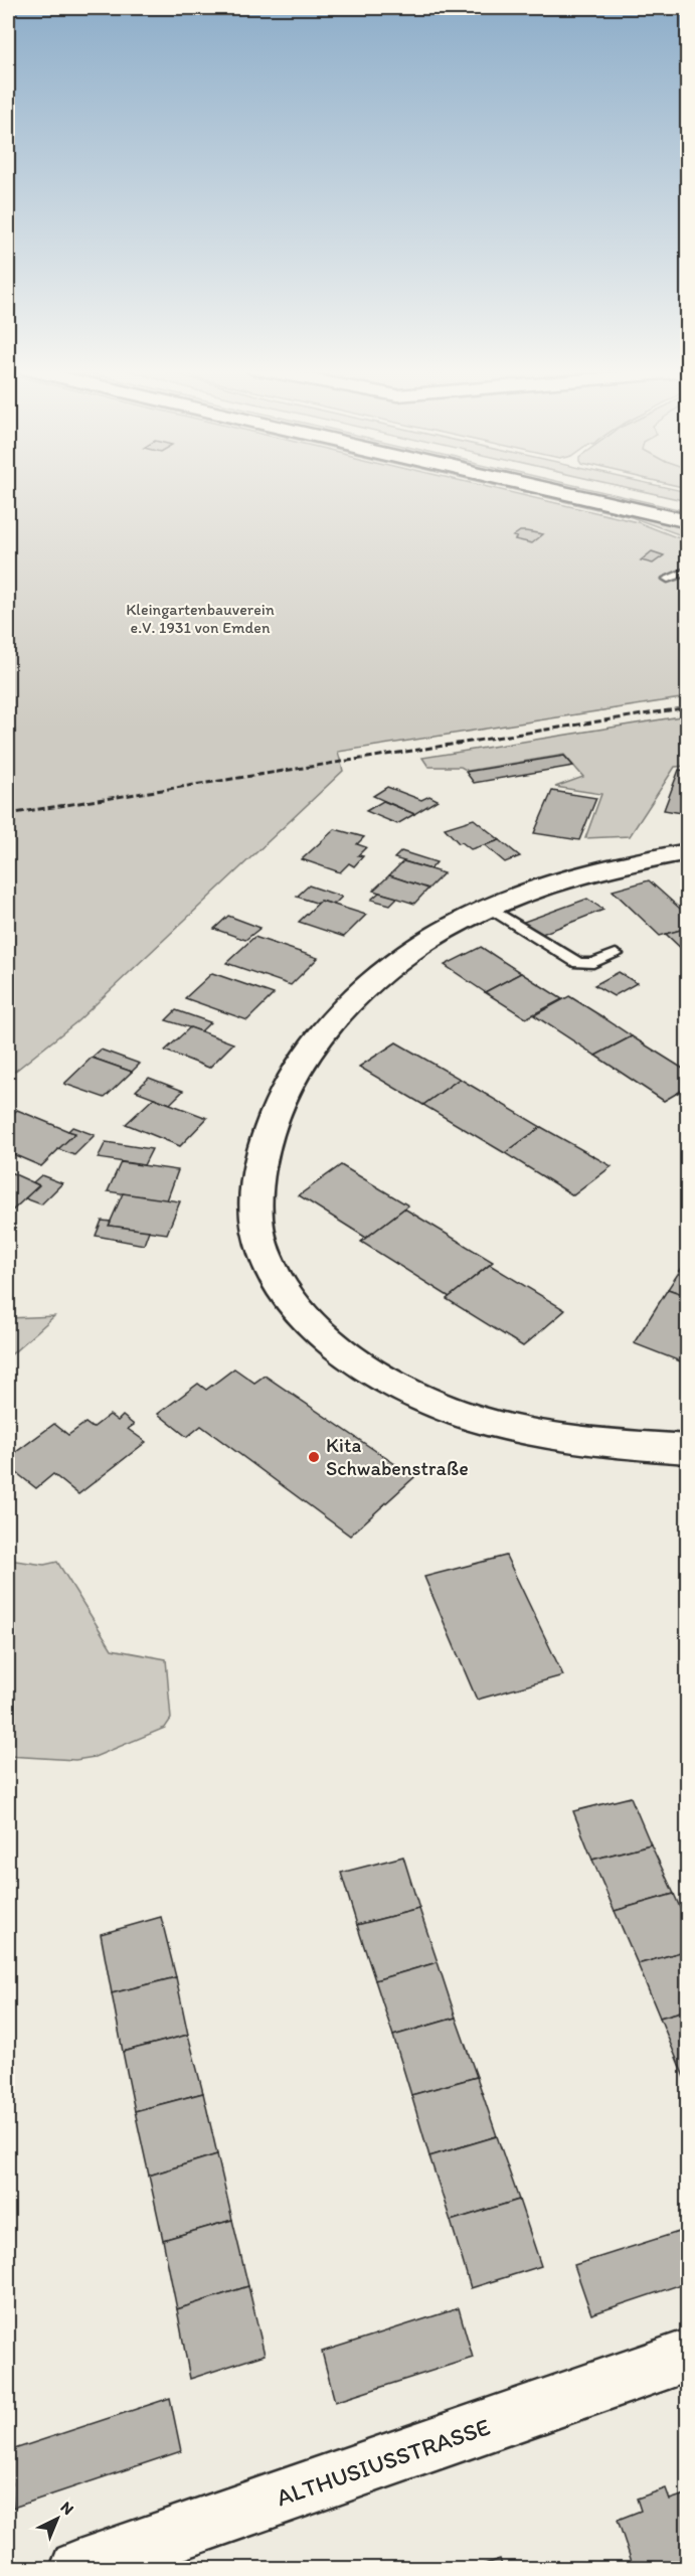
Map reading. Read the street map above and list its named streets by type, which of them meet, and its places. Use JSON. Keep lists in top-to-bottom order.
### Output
{
  "streets": {
    "street": ["ALTHUSIUSSTRASSE"]
  },
  "parks": ["Kleingartenbauverein e.V. 1931 von Emden"],
  "places": ["Kita Schwabenstraße"],
  "north": "top right"
}
